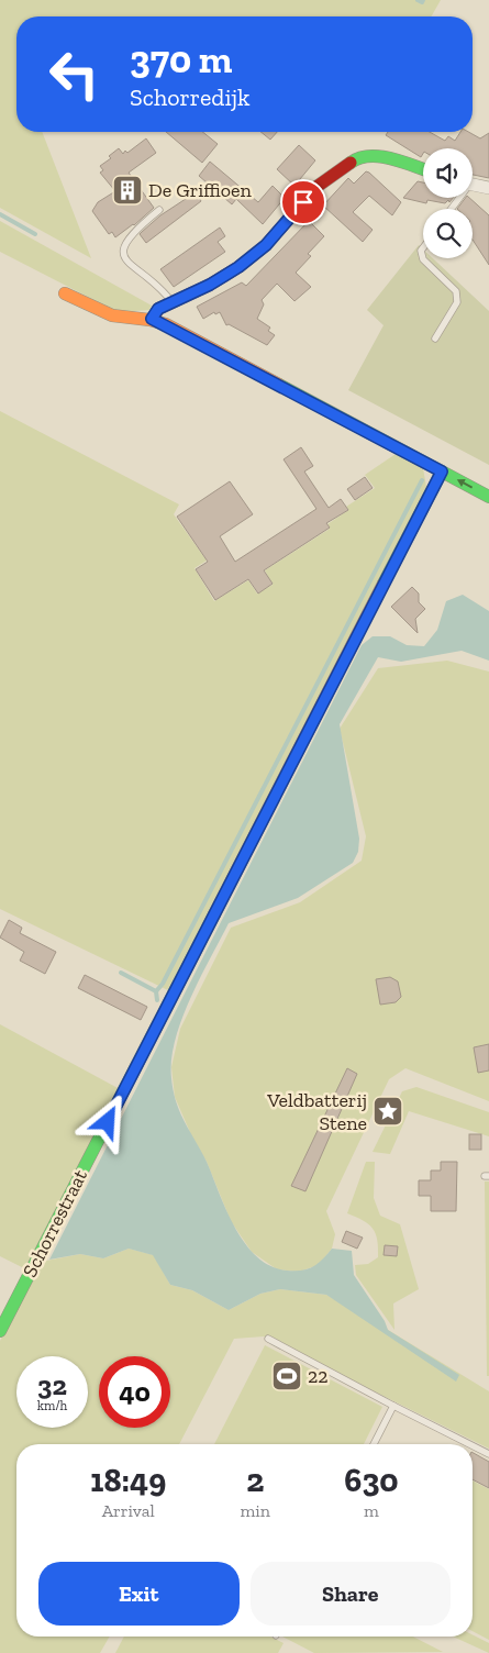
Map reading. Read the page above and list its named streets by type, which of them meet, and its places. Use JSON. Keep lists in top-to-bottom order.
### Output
{
  "streets": {
    "street": ["Schorrestraat"]
  },
  "places": {
    "building": ["De Griffioen"],
    "place": ["Veldbatterij Stene"],
    "sports": ["22"]
  },
  "page": {
    "turn": ["370 m", "Schorredijk"],
    "speed": "32 km/h",
    "limit": "40",
    "eta": [
      "18:49",
      "Arrival",
      "2",
      "min",
      "630",
      "m"
    ],
    "buttons": ["Exit", "Share"]
  }
}
